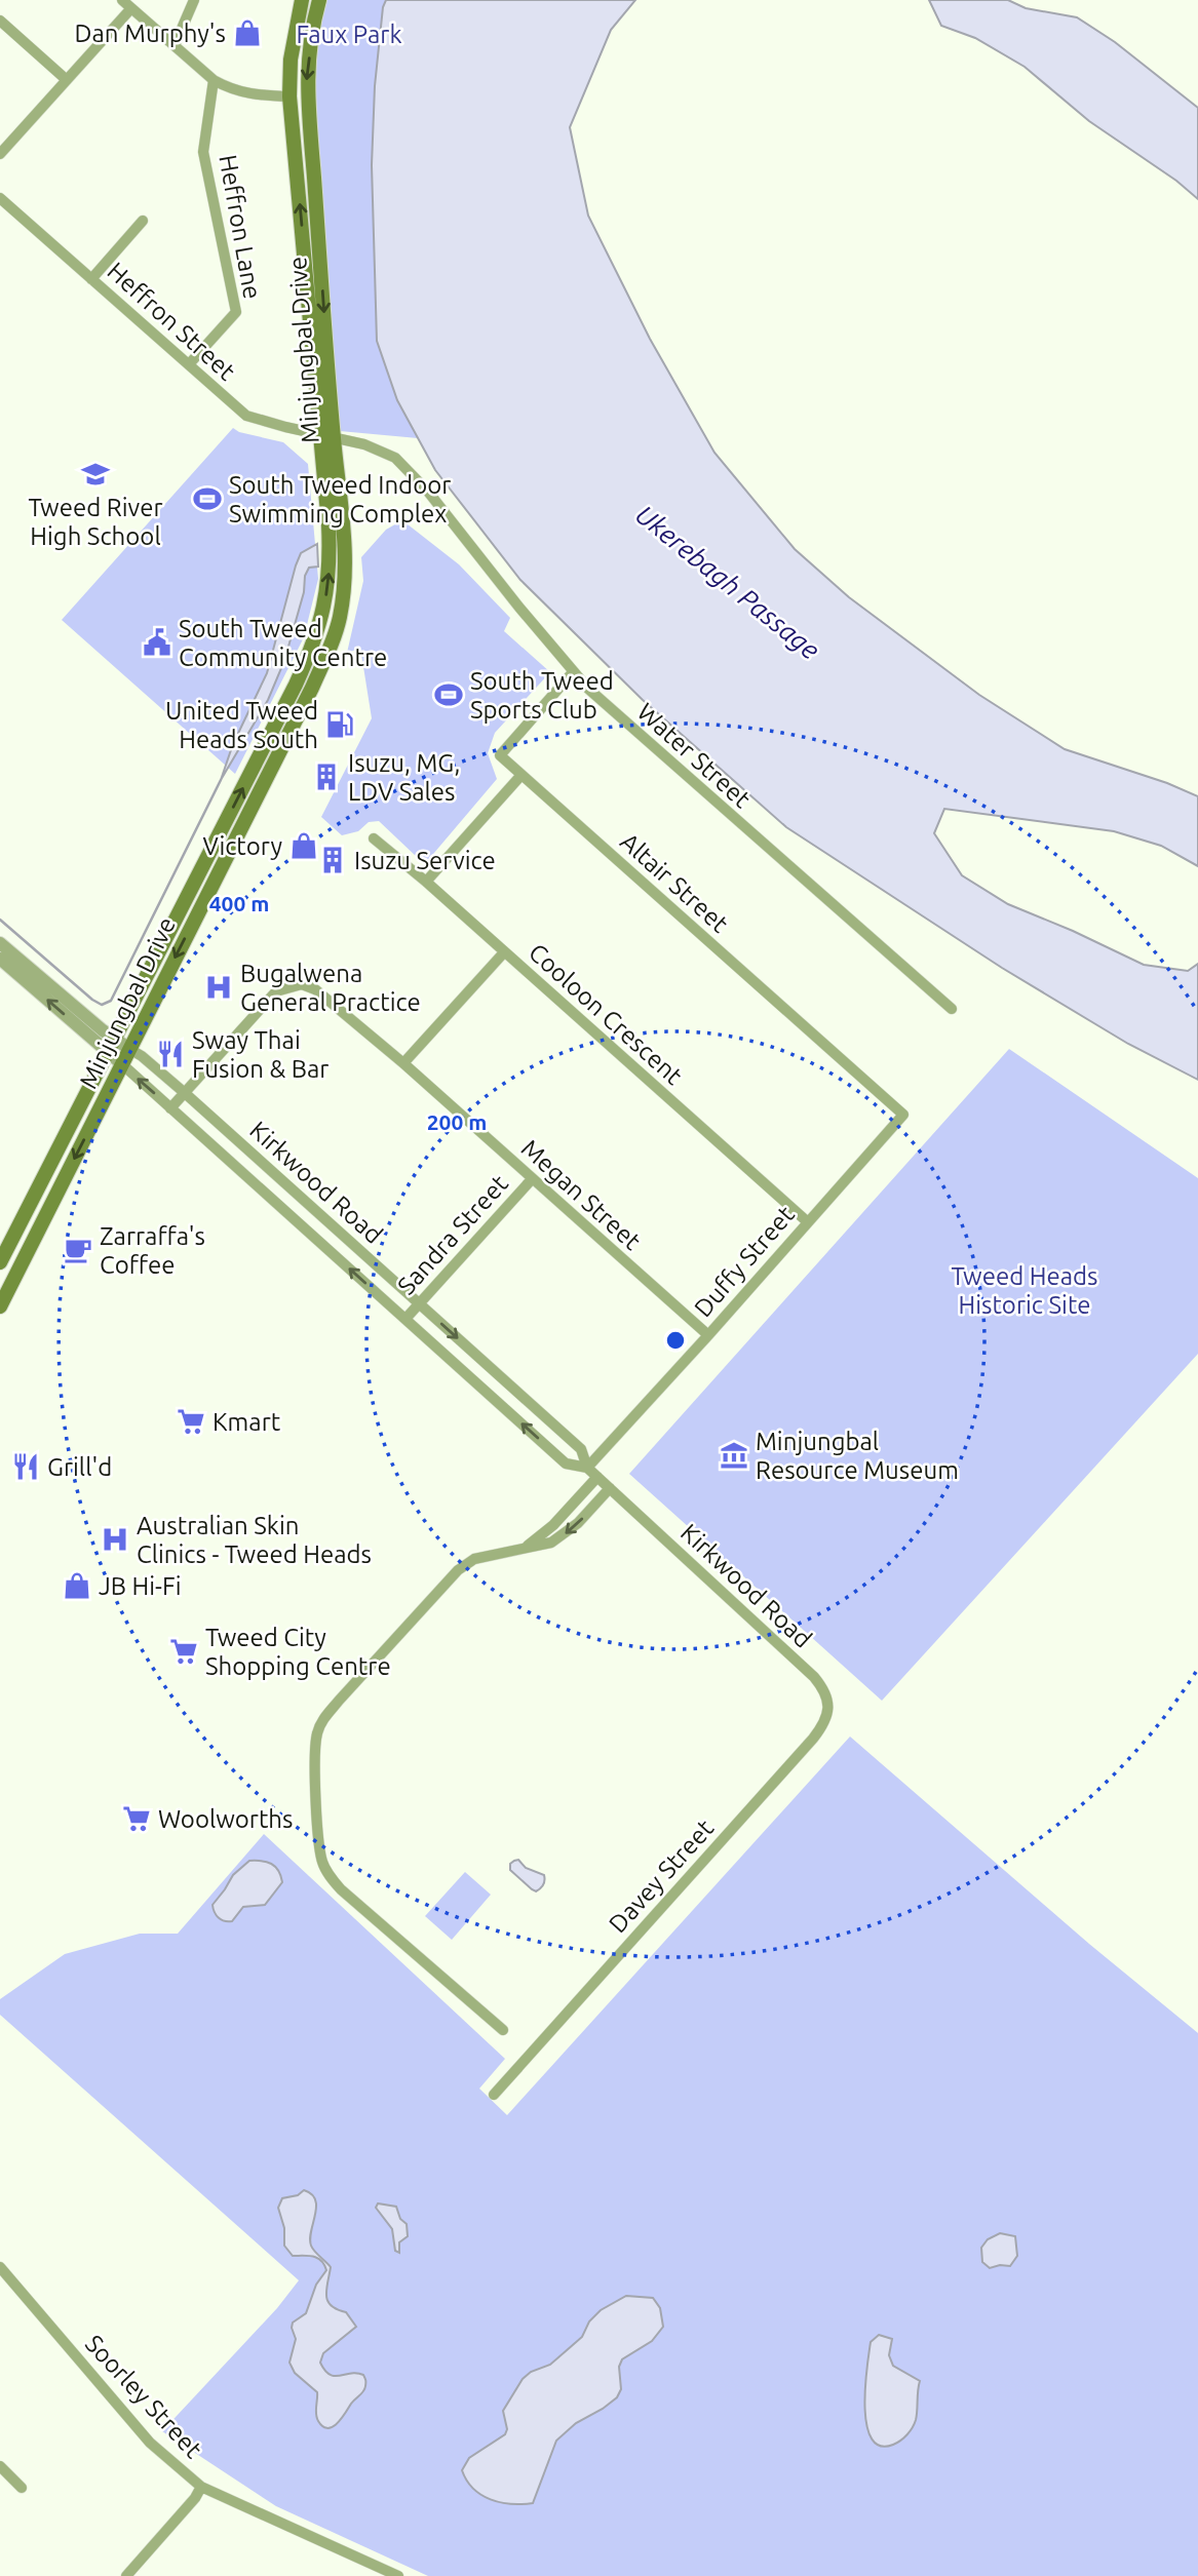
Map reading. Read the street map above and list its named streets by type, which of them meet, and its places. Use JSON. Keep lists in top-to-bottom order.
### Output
{
  "streets": {
    "main road": ["Minjungbal Drive"],
    "street": [
      "Heffron Lane",
      "Heffron Street",
      "Water Street",
      "Altair Street",
      "Cooloon Crescent",
      "Kirkwood Road",
      "Megan Street",
      "Sandra Street",
      "Duffy Street",
      "Davey Street",
      "Soorley Street"
    ]
  },
  "crossings": [
    ["Heffron Lane", "Heffron Street"],
    ["Heffron Street", "Minjungbal Drive"],
    ["Heffron Street", "Water Street"],
    ["Minjungbal Drive", "Water Street"],
    ["Minjungbal Drive", "Kirkwood Road"],
    ["Water Street", "Altair Street"],
    ["Altair Street", "Duffy Street"],
    ["Cooloon Crescent", "Duffy Street"],
    ["Kirkwood Road", "Megan Street"],
    ["Kirkwood Road", "Sandra Street"],
    ["Kirkwood Road", "Duffy Street"],
    ["Kirkwood Road", "Davey Street"],
    ["Megan Street", "Sandra Street"],
    ["Megan Street", "Duffy Street"]
  ],
  "water": ["Ukerebagh Passage"],
  "parks": ["Faux Park", "Tweed Heads Historic Site"],
  "places": {
    "shop": ["Dan Murphy's", "Victory", "JB Hi-Fi"],
    "school or university": ["Tweed River High School"],
    "sports": ["South Tweed Indoor Swimming Complex", "South Tweed Sports Club"],
    "public building": ["South Tweed Community Centre"],
    "fuel station": ["United Tweed Heads South"],
    "building": ["Isuzu, MG, LDV Sales", "Isuzu Service"],
    "hospital": ["Bugalwena General Practice", "Australian Skin Clinics - Tweed Heads"],
    "restaurant": ["Sway Thai Fusion & Bar", "Grill'd"],
    "cafe": ["Zarraffa's Coffee"],
    "supermarket": ["Kmart", "Tweed City Shopping Centre", "Woolworths"],
    "museum": ["Minjungbal Resource Museum"]
  },
  "rings": ["400 m", "200 m"]
}
